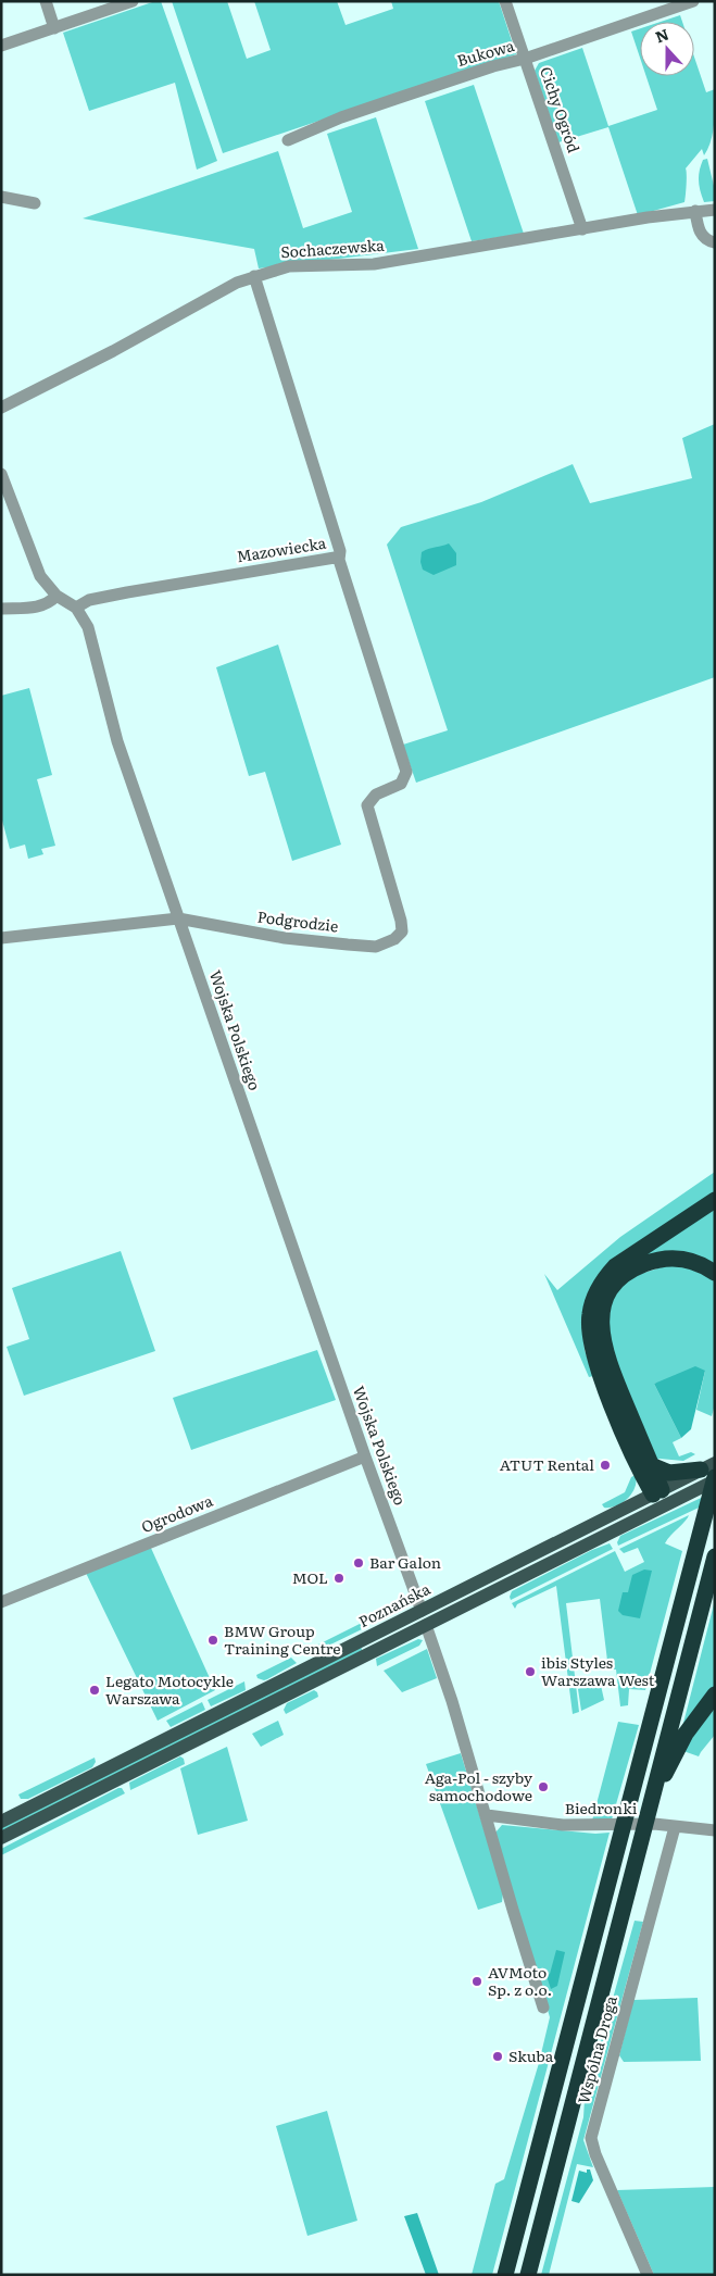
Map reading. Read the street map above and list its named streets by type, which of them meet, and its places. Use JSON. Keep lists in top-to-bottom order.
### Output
{
  "streets": {
    "main road": ["Poznańska"],
    "street": [
      "Bukowa",
      "Cichy Ogród",
      "Sochaczewska",
      "Mazowiecka",
      "Podgrodzie",
      "Wojska Polskiego",
      "Ogrodowa",
      "Biedronki",
      "Wspólna Droga"
    ]
  },
  "crossings": [
    ["Bukowa", "Cichy Ogród"],
    ["Cichy Ogród", "Sochaczewska"],
    ["Mazowiecka", "Podgrodzie"],
    ["Mazowiecka", "Wojska Polskiego"],
    ["Podgrodzie", "Wojska Polskiego"],
    ["Wojska Polskiego", "Ogrodowa"],
    ["Wojska Polskiego", "Poznańska"],
    ["Biedronki", "Wspólna Droga"]
  ],
  "places": [
    "ATUT Rental",
    "Bar Galon",
    "MOL",
    "BMW Group Training Centre",
    "ibis Styles Warszawa West",
    "Legato Motocykle Warszawa",
    "Aga-Pol - szyby samochodowe",
    "AVMoto Sp. z o.o.",
    "Skuba"
  ],
  "north": "top"
}
